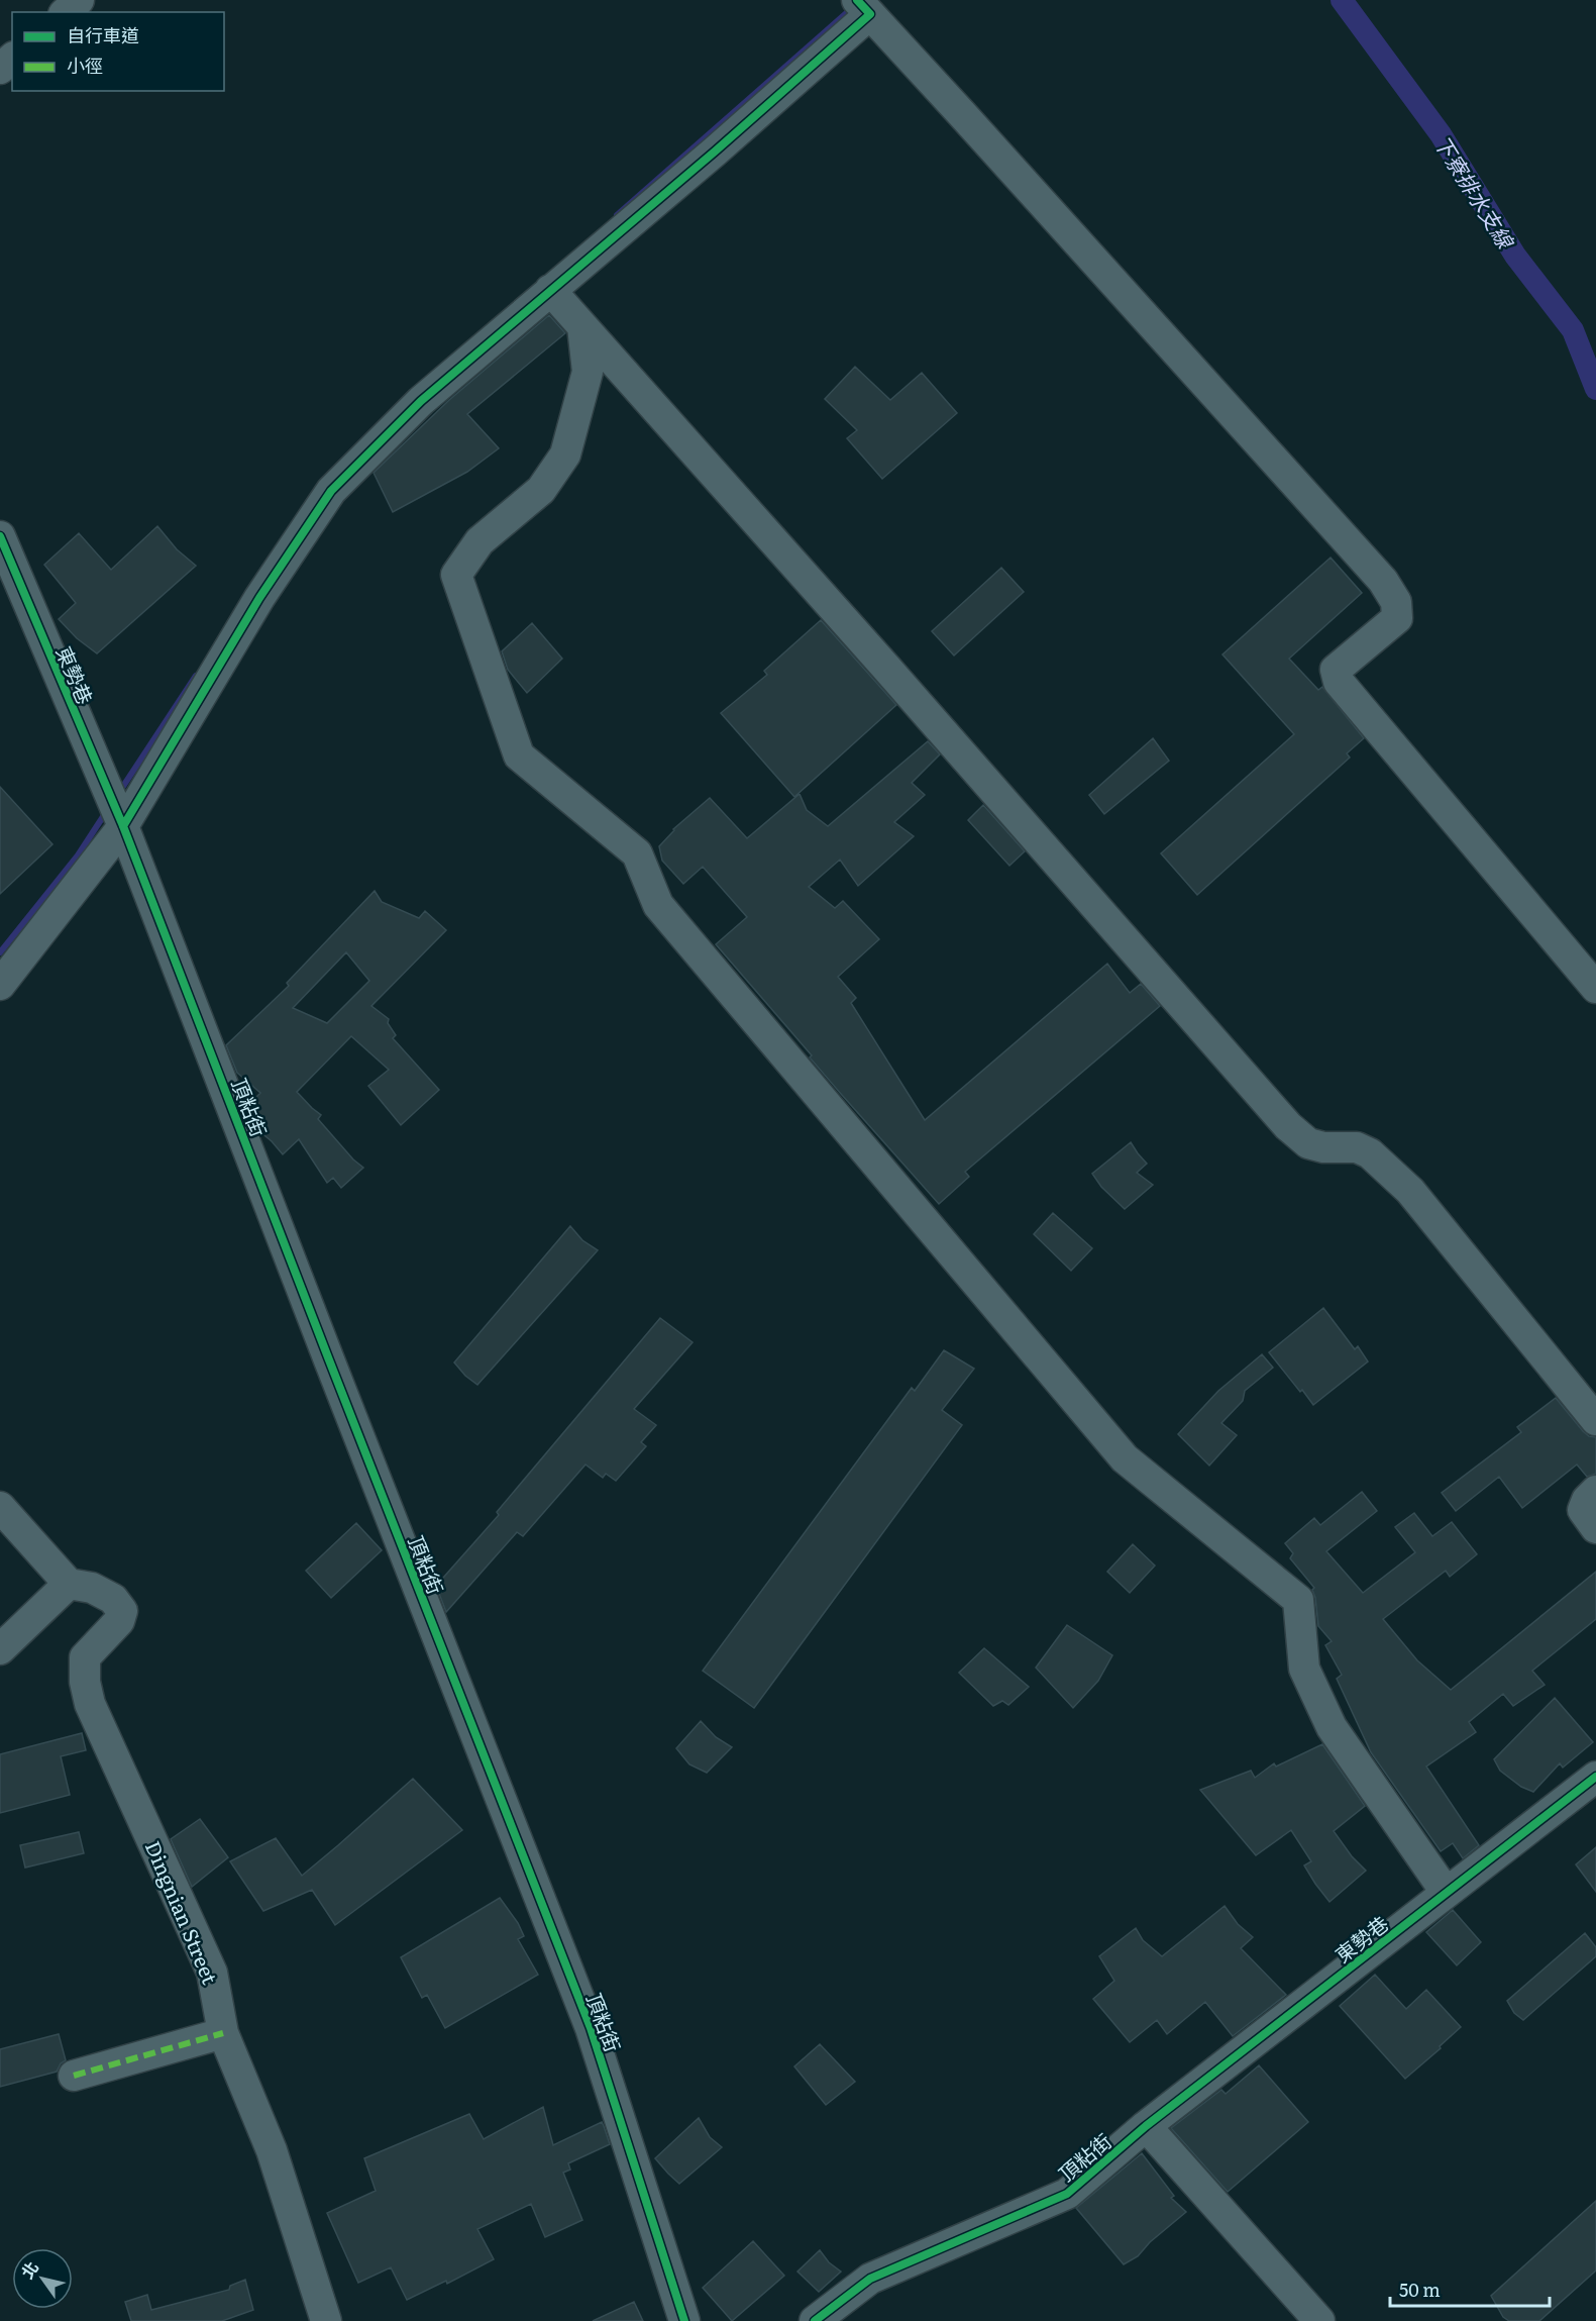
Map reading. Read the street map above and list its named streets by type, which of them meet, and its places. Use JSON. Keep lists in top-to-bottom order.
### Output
{
  "streets": {
    "street": ["東勢巷", "頂粘街", "Dingnian Street"]
  },
  "crossings": [
    ["東勢巷", "頂粘街"]
  ],
  "water": ["下寮排水支線"],
  "legend": ["自行車道", "小徑"],
  "scale_bar": "50 m",
  "north": "top left"
}
